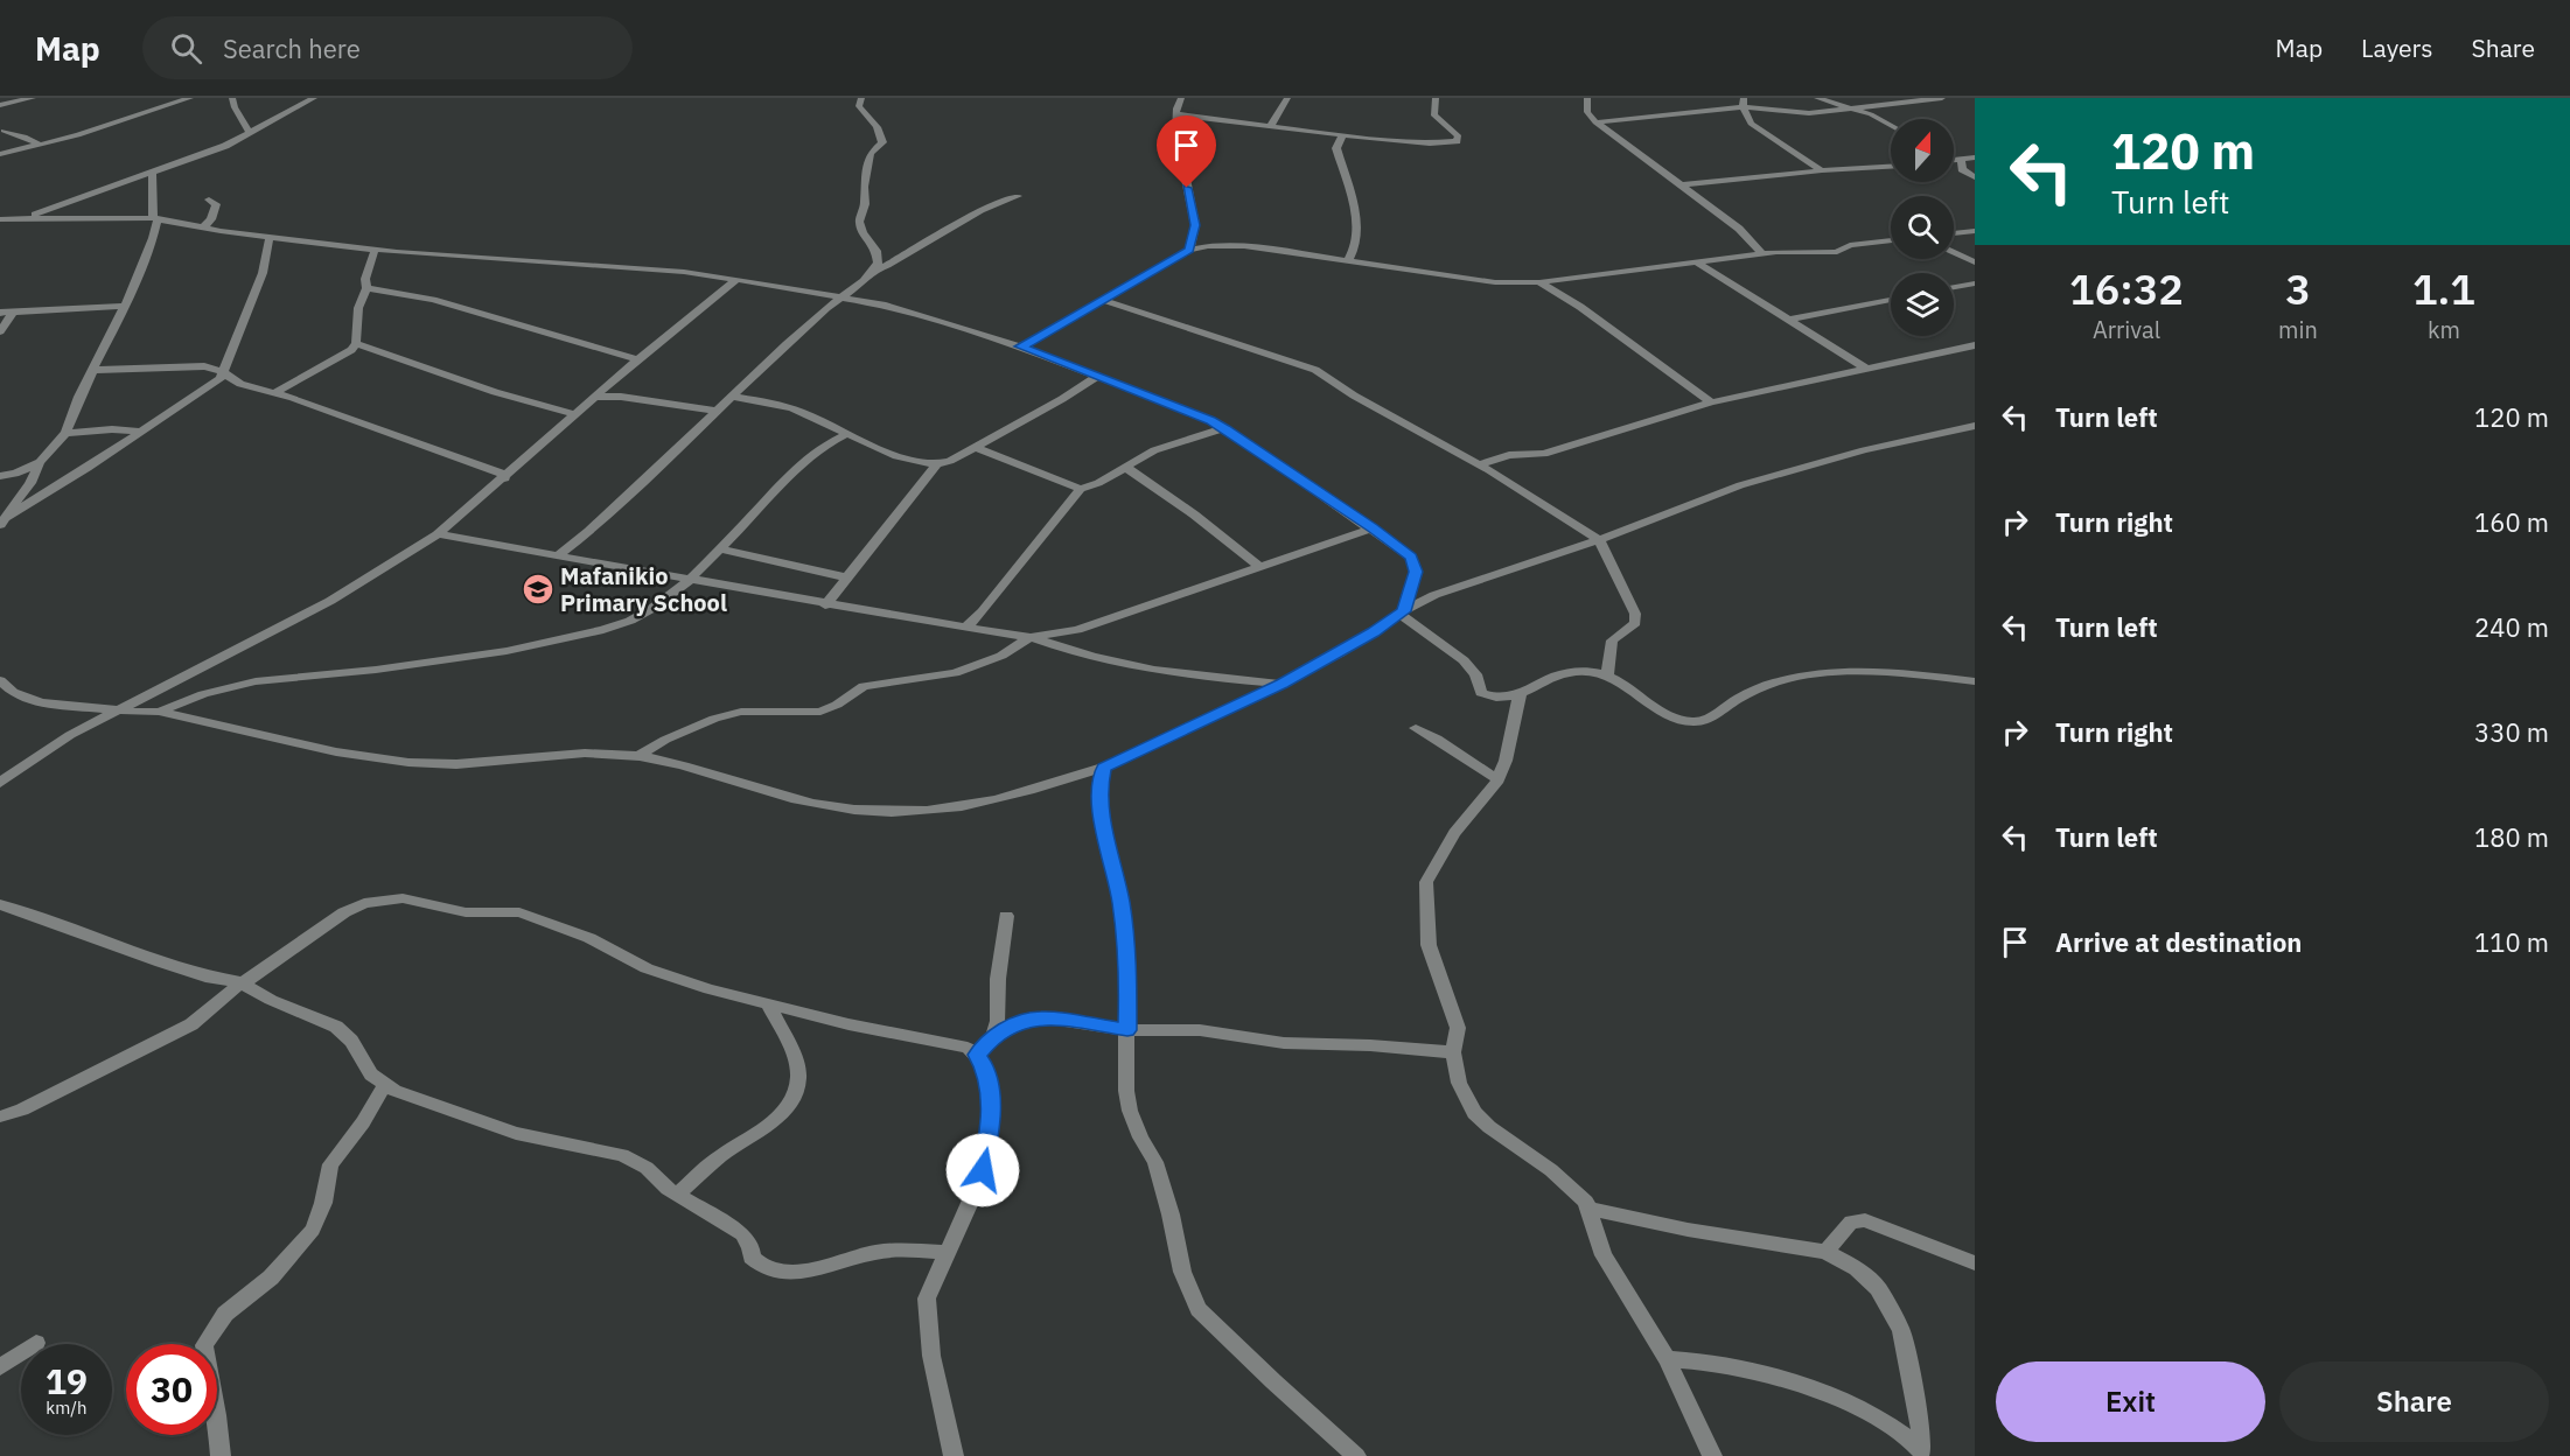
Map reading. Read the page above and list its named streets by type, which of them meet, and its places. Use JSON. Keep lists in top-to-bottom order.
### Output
{
  "places": {
    "school or university": ["Mafanikio Primary School"]
  },
  "north": "top",
  "page": {
    "header": "Map",
    "search": "Search here",
    "nav": ["Map", "Layers", "Share"],
    "turn": ["120 m", "Turn left"],
    "eta": [
      "16:32",
      "Arrival",
      "3",
      "min",
      "1.1",
      "km"
    ],
    "list": [
      {
        "name": "Turn left",
        "value": "120 m"
      },
      {
        "name": "Turn right",
        "value": "160 m"
      },
      {
        "name": "Turn left",
        "value": "240 m"
      },
      {
        "name": "Turn right",
        "value": "330 m"
      },
      {
        "name": "Turn left",
        "value": "180 m"
      },
      {
        "name": "Arrive at destination",
        "value": "110 m"
      }
    ],
    "speed": "19 km/h",
    "limit": "30",
    "buttons": ["Exit", "Share"]
  }
}
